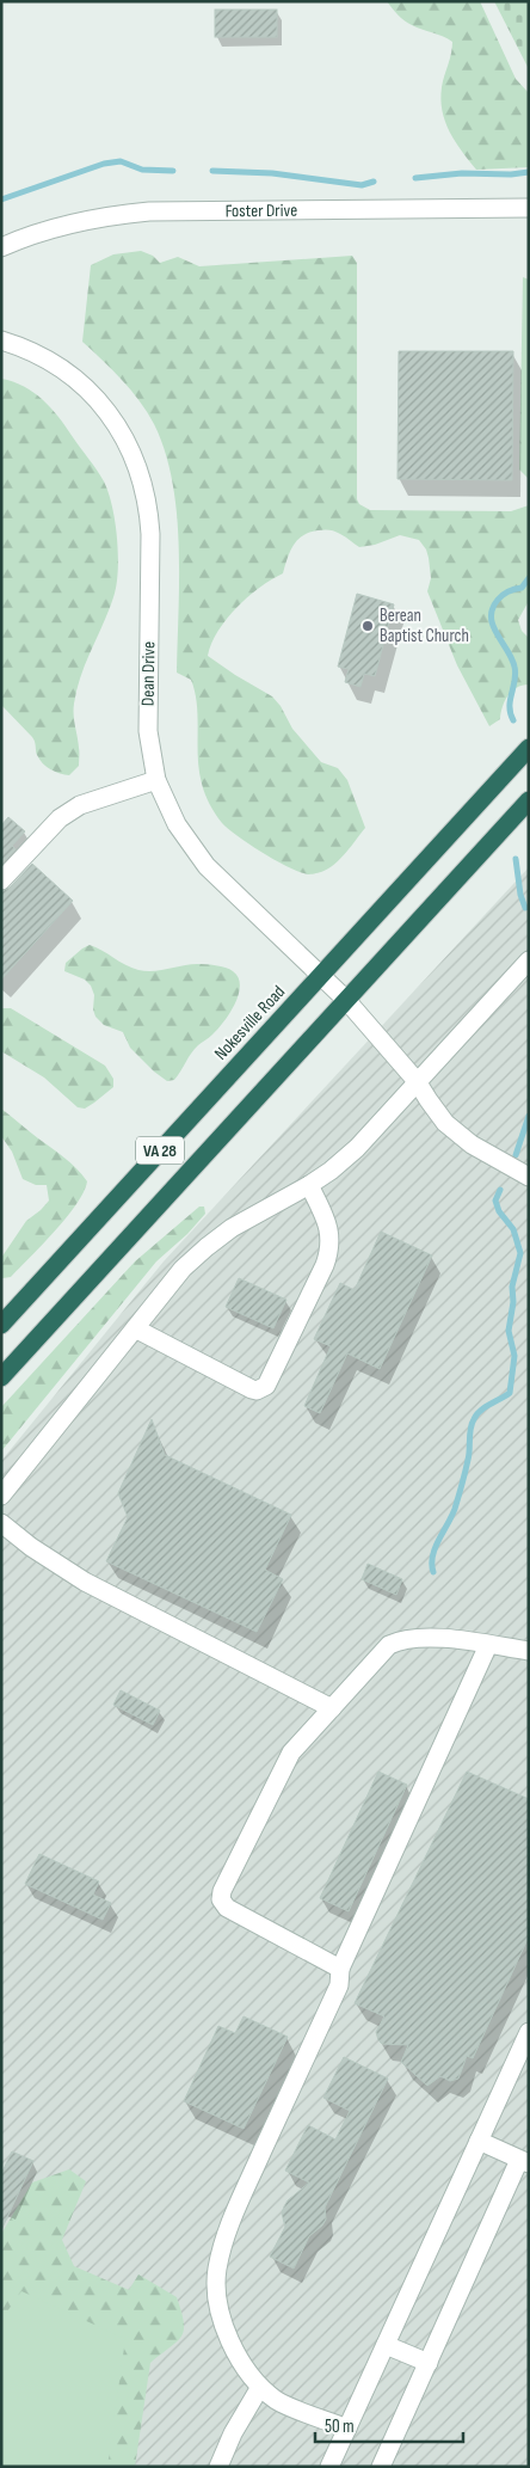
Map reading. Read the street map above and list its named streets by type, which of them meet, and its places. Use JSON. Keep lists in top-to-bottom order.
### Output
{
  "streets": {
    "highway": ["Nokesville Road", "VA 28"],
    "street": ["Foster Drive", "Dean Drive"]
  },
  "crossings": [
    ["Dean Drive", "Nokesville Road"],
    ["Dean Drive", "VA 28"]
  ],
  "places": ["Berean Baptist Church"],
  "scale_bar": "50 m"
}
